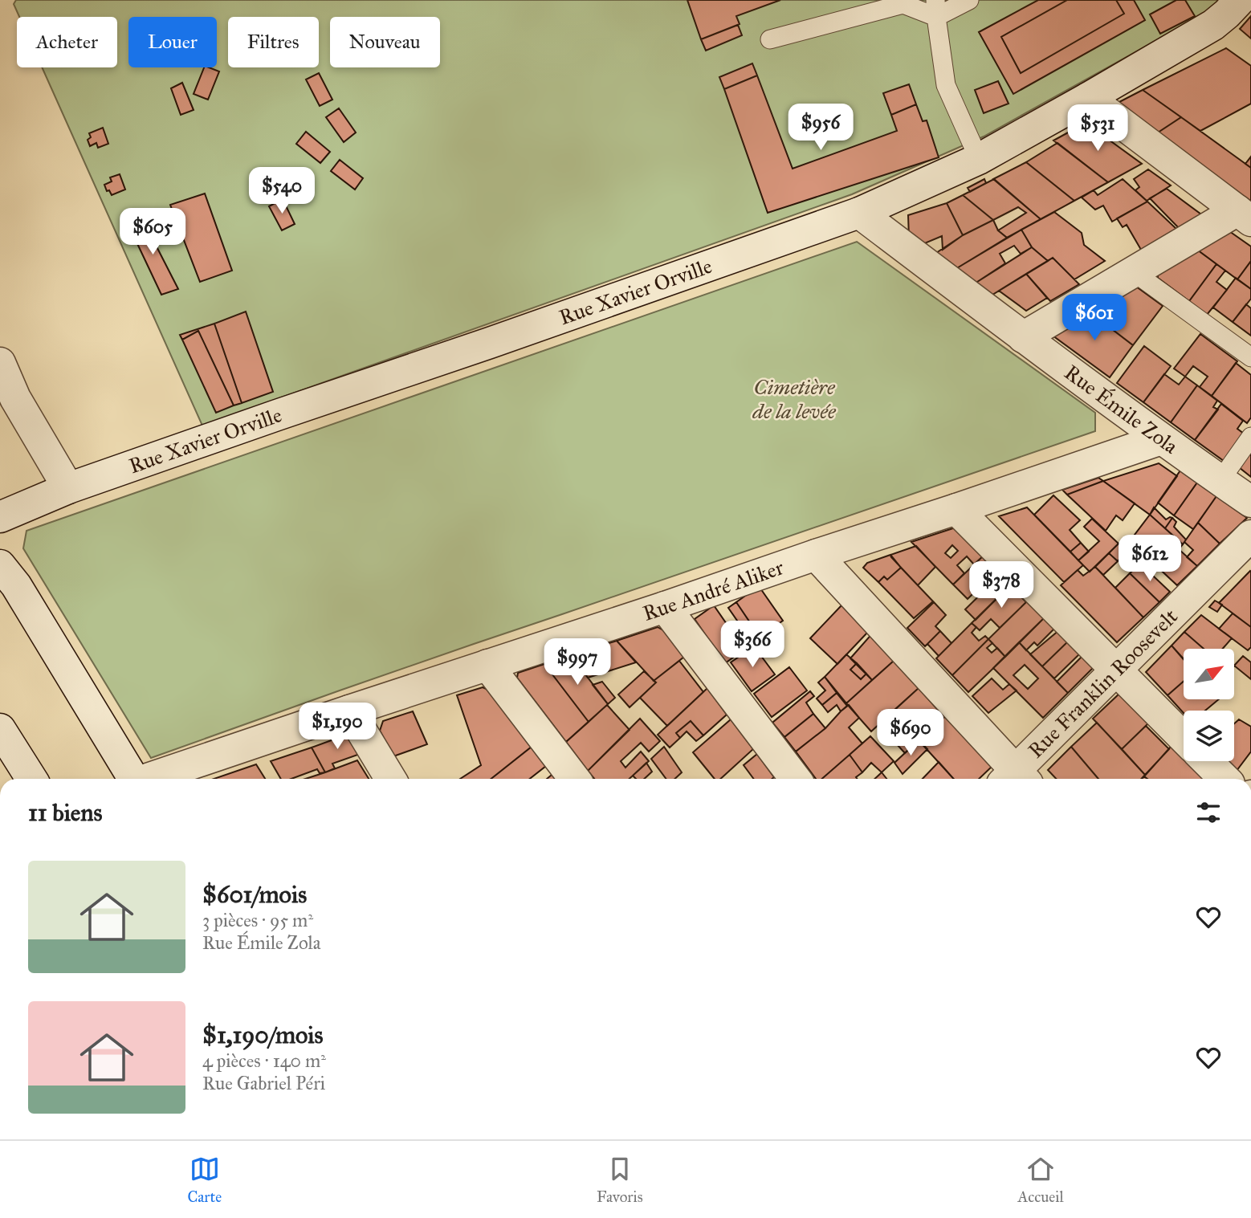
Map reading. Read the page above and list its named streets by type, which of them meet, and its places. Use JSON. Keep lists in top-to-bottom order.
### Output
{
  "streets": {
    "street": [
      "Rue Xavier Orville",
      "Rue Émile Zola",
      "Rue André Aliker",
      "Rue Franklin Roosevelt"
    ]
  },
  "crossings": [
    ["Rue Xavier Orville", "Rue Émile Zola"],
    ["Rue Émile Zola", "Rue André Aliker"]
  ],
  "parks": ["Cimetière de la levée"],
  "north": "top right",
  "page": {
    "chip": [
      "Acheter",
      "Louer",
      "Filtres",
      "Nouveau"
    ],
    "price": [
      "$956",
      "$531",
      "$540",
      "$605",
      "$601",
      "$612",
      "$378",
      "$366",
      "$997",
      "$1,190",
      "$690"
    ],
    "heading": "11 biens",
    "list": [
      {
        "name": "$601/mois",
        "note": "3 pièces · 95 m² · Rue Émile Zola"
      },
      {
        "name": "$1,190/mois",
        "note": "4 pièces · 140 m² · Rue Gabriel Péri"
      }
    ],
    "tabs": ["Carte", "Favoris", "Accueil"]
  }
}
